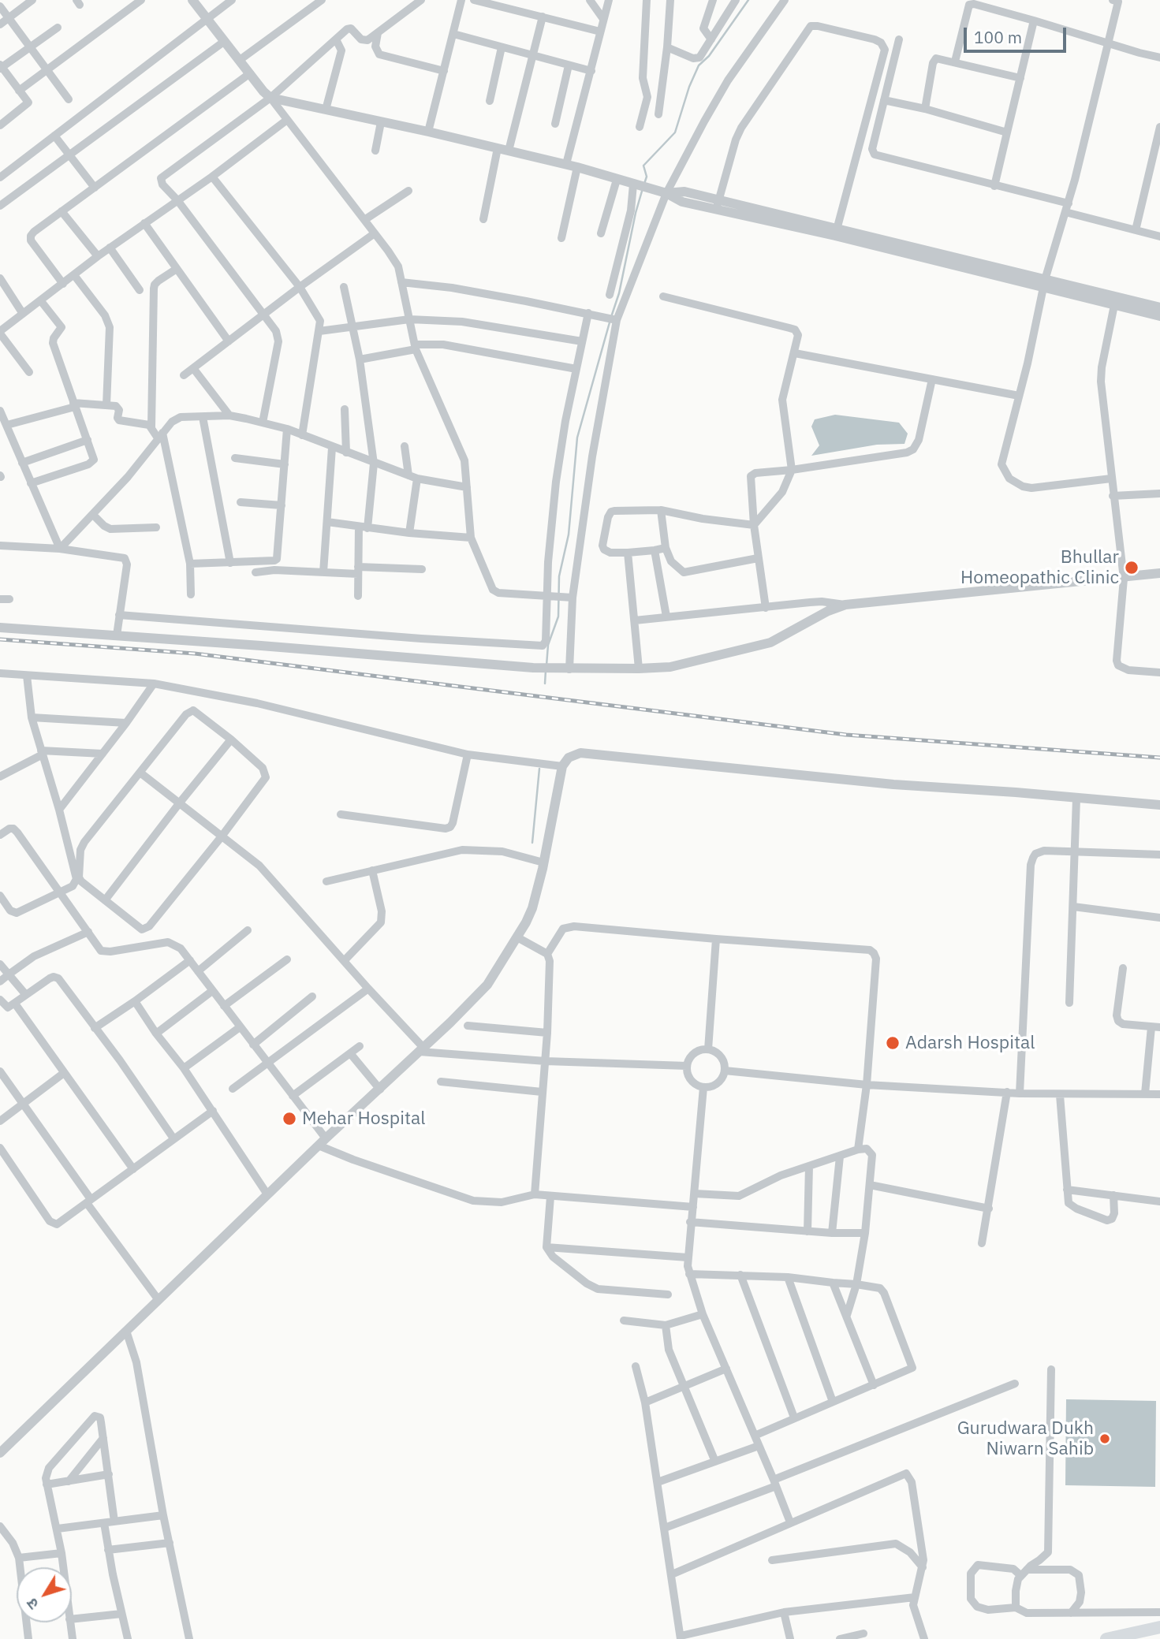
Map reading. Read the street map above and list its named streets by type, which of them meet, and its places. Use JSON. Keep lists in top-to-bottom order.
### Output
{
  "places": [
    "Bhullar Homeopathic Clinic",
    "Adarsh Hospital",
    "Mehar Hospital",
    "Gurudwara Dukh Niwarn Sahib"
  ],
  "scale_bar": "100 m",
  "north": "bottom left"
}
